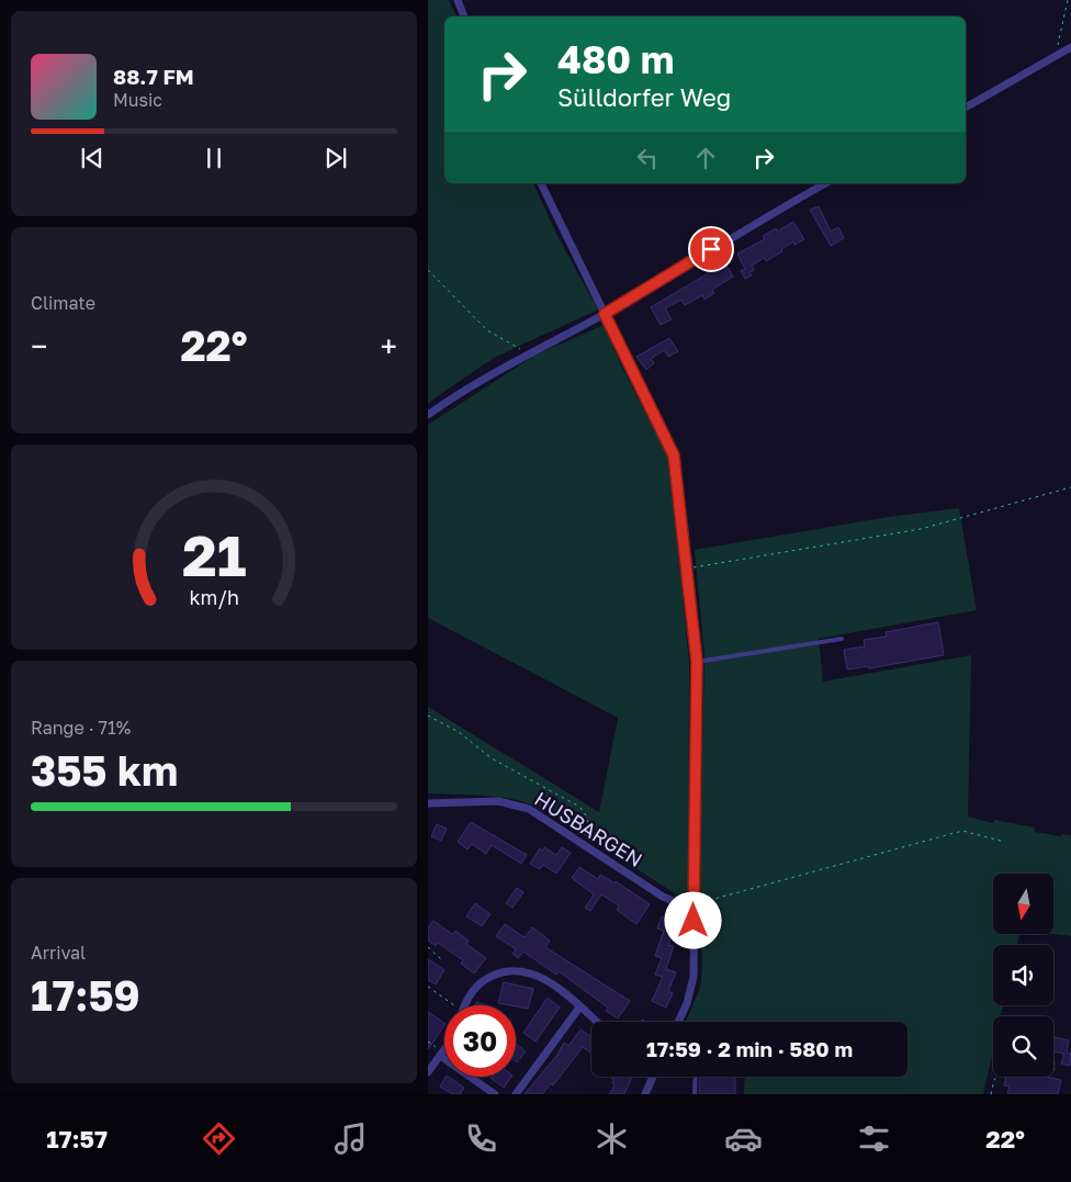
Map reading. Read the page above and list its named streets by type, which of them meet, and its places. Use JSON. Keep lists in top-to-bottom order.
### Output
{
  "streets": {
    "street": ["HUSBARGEN"]
  },
  "north": "bottom",
  "page": {
    "turn": ["480 m", "Sülldorfer Weg"],
    "song": ["88.7 FM", "Music"],
    "tile": [
      "Climate",
      ["Range · 71%", "355 km"],
      ["Arrival", "17:59"]
    ],
    "heat": ["−", "22°", "+"],
    "limit": "30",
    "trip": "17:59 · 2 min · 580 m",
    "tabs": ["17:57", "22°"],
    "gauge": ["21", "km/h"]
  }
}
